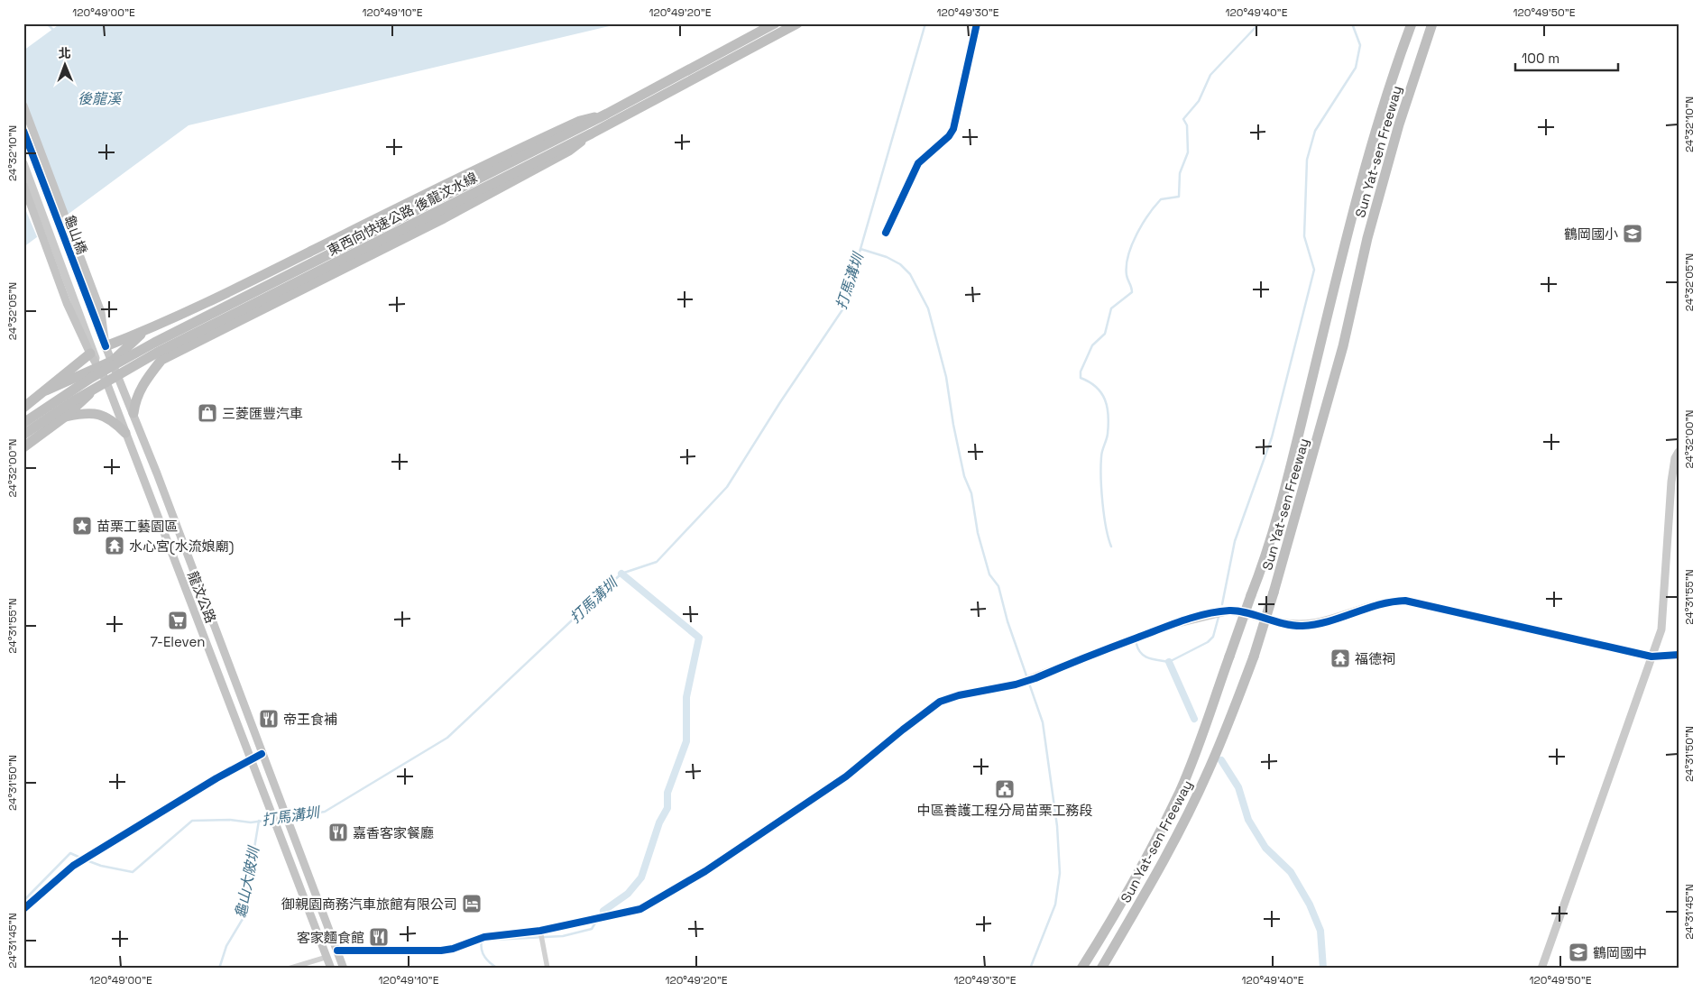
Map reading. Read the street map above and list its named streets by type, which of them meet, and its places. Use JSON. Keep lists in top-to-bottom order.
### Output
{
  "streets": {
    "highway": ["Sun Yat-sen Freeway", "東西向快速公路 後龍汶水線"],
    "main road": ["龜山橋", "龍汶公路"]
  },
  "crossings": [
    ["龜山橋", "龍汶公路"]
  ],
  "water": ["後龍溪", "打馬溝圳", "龜山大陂圳"],
  "places": {
    "school or university": ["鶴岡國小", "鶴岡國中"],
    "shop": ["三菱匯豐汽車"],
    "place": ["苗栗工藝園區"],
    "temple": ["水心宮(水流娘廟)", "福德祠"],
    "supermarket": ["7-Eleven"],
    "restaurant": ["帝王食補", "嘉香客家餐廳", "客家麵食館"],
    "public building": ["中區養護工程分局苗栗工務段"],
    "hotel": ["御親園商務汽車旅館有限公司"]
  },
  "scale_bar": "100 m",
  "north": "top",
  "coordinates": [
    "120°49'00\"E",
    "120°49'10\"E",
    "120°49'20\"E",
    "120°49'30\"E",
    "120°49'40\"E",
    "120°49'50\"E",
    "24°32'10\"N",
    "24°32'05\"N",
    "24°32'00\"N",
    "24°31'55\"N",
    "24°31'50\"N",
    "24°31'45\"N"
  ]
}
